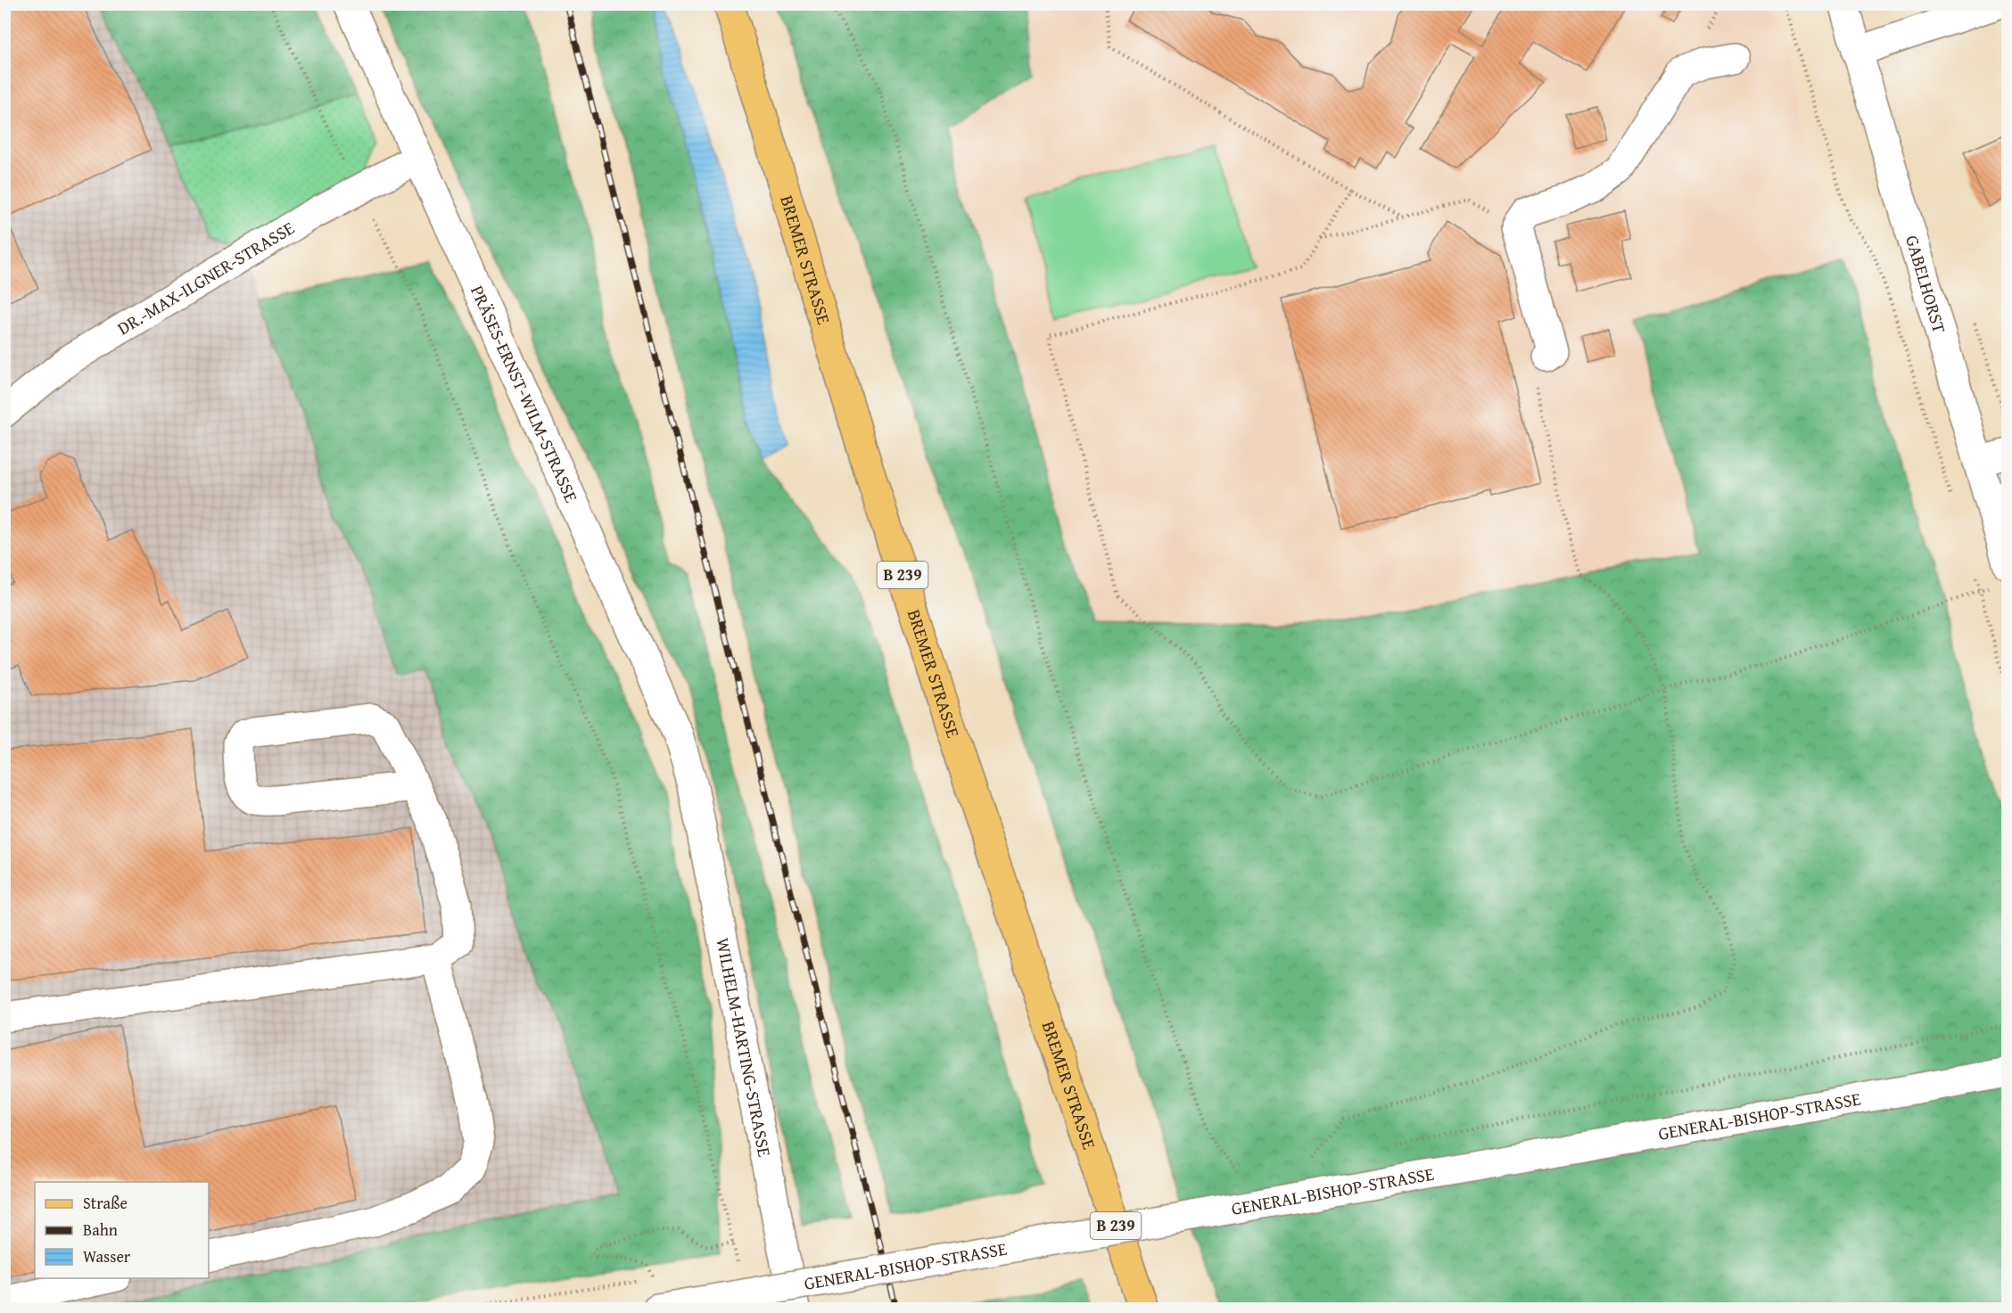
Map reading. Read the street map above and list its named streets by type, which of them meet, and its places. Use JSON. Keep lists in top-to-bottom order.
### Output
{
  "streets": {
    "main road": ["BREMER STRASSE", "B 239"],
    "street": [
      "DR.-MAX-ILGNER-STRASSE",
      "GABELHORST",
      "PRÄSES-ERNST-WILM-STRASSE",
      "WILHELM-HARTING-STRASSE",
      "GENERAL-BISHOP-STRASSE"
    ]
  },
  "crossings": [
    ["DR.-MAX-ILGNER-STRASSE", "PRÄSES-ERNST-WILM-STRASSE"],
    ["PRÄSES-ERNST-WILM-STRASSE", "WILHELM-HARTING-STRASSE"]
  ],
  "legend": ["Straße", "Bahn", "Wasser"]
}
